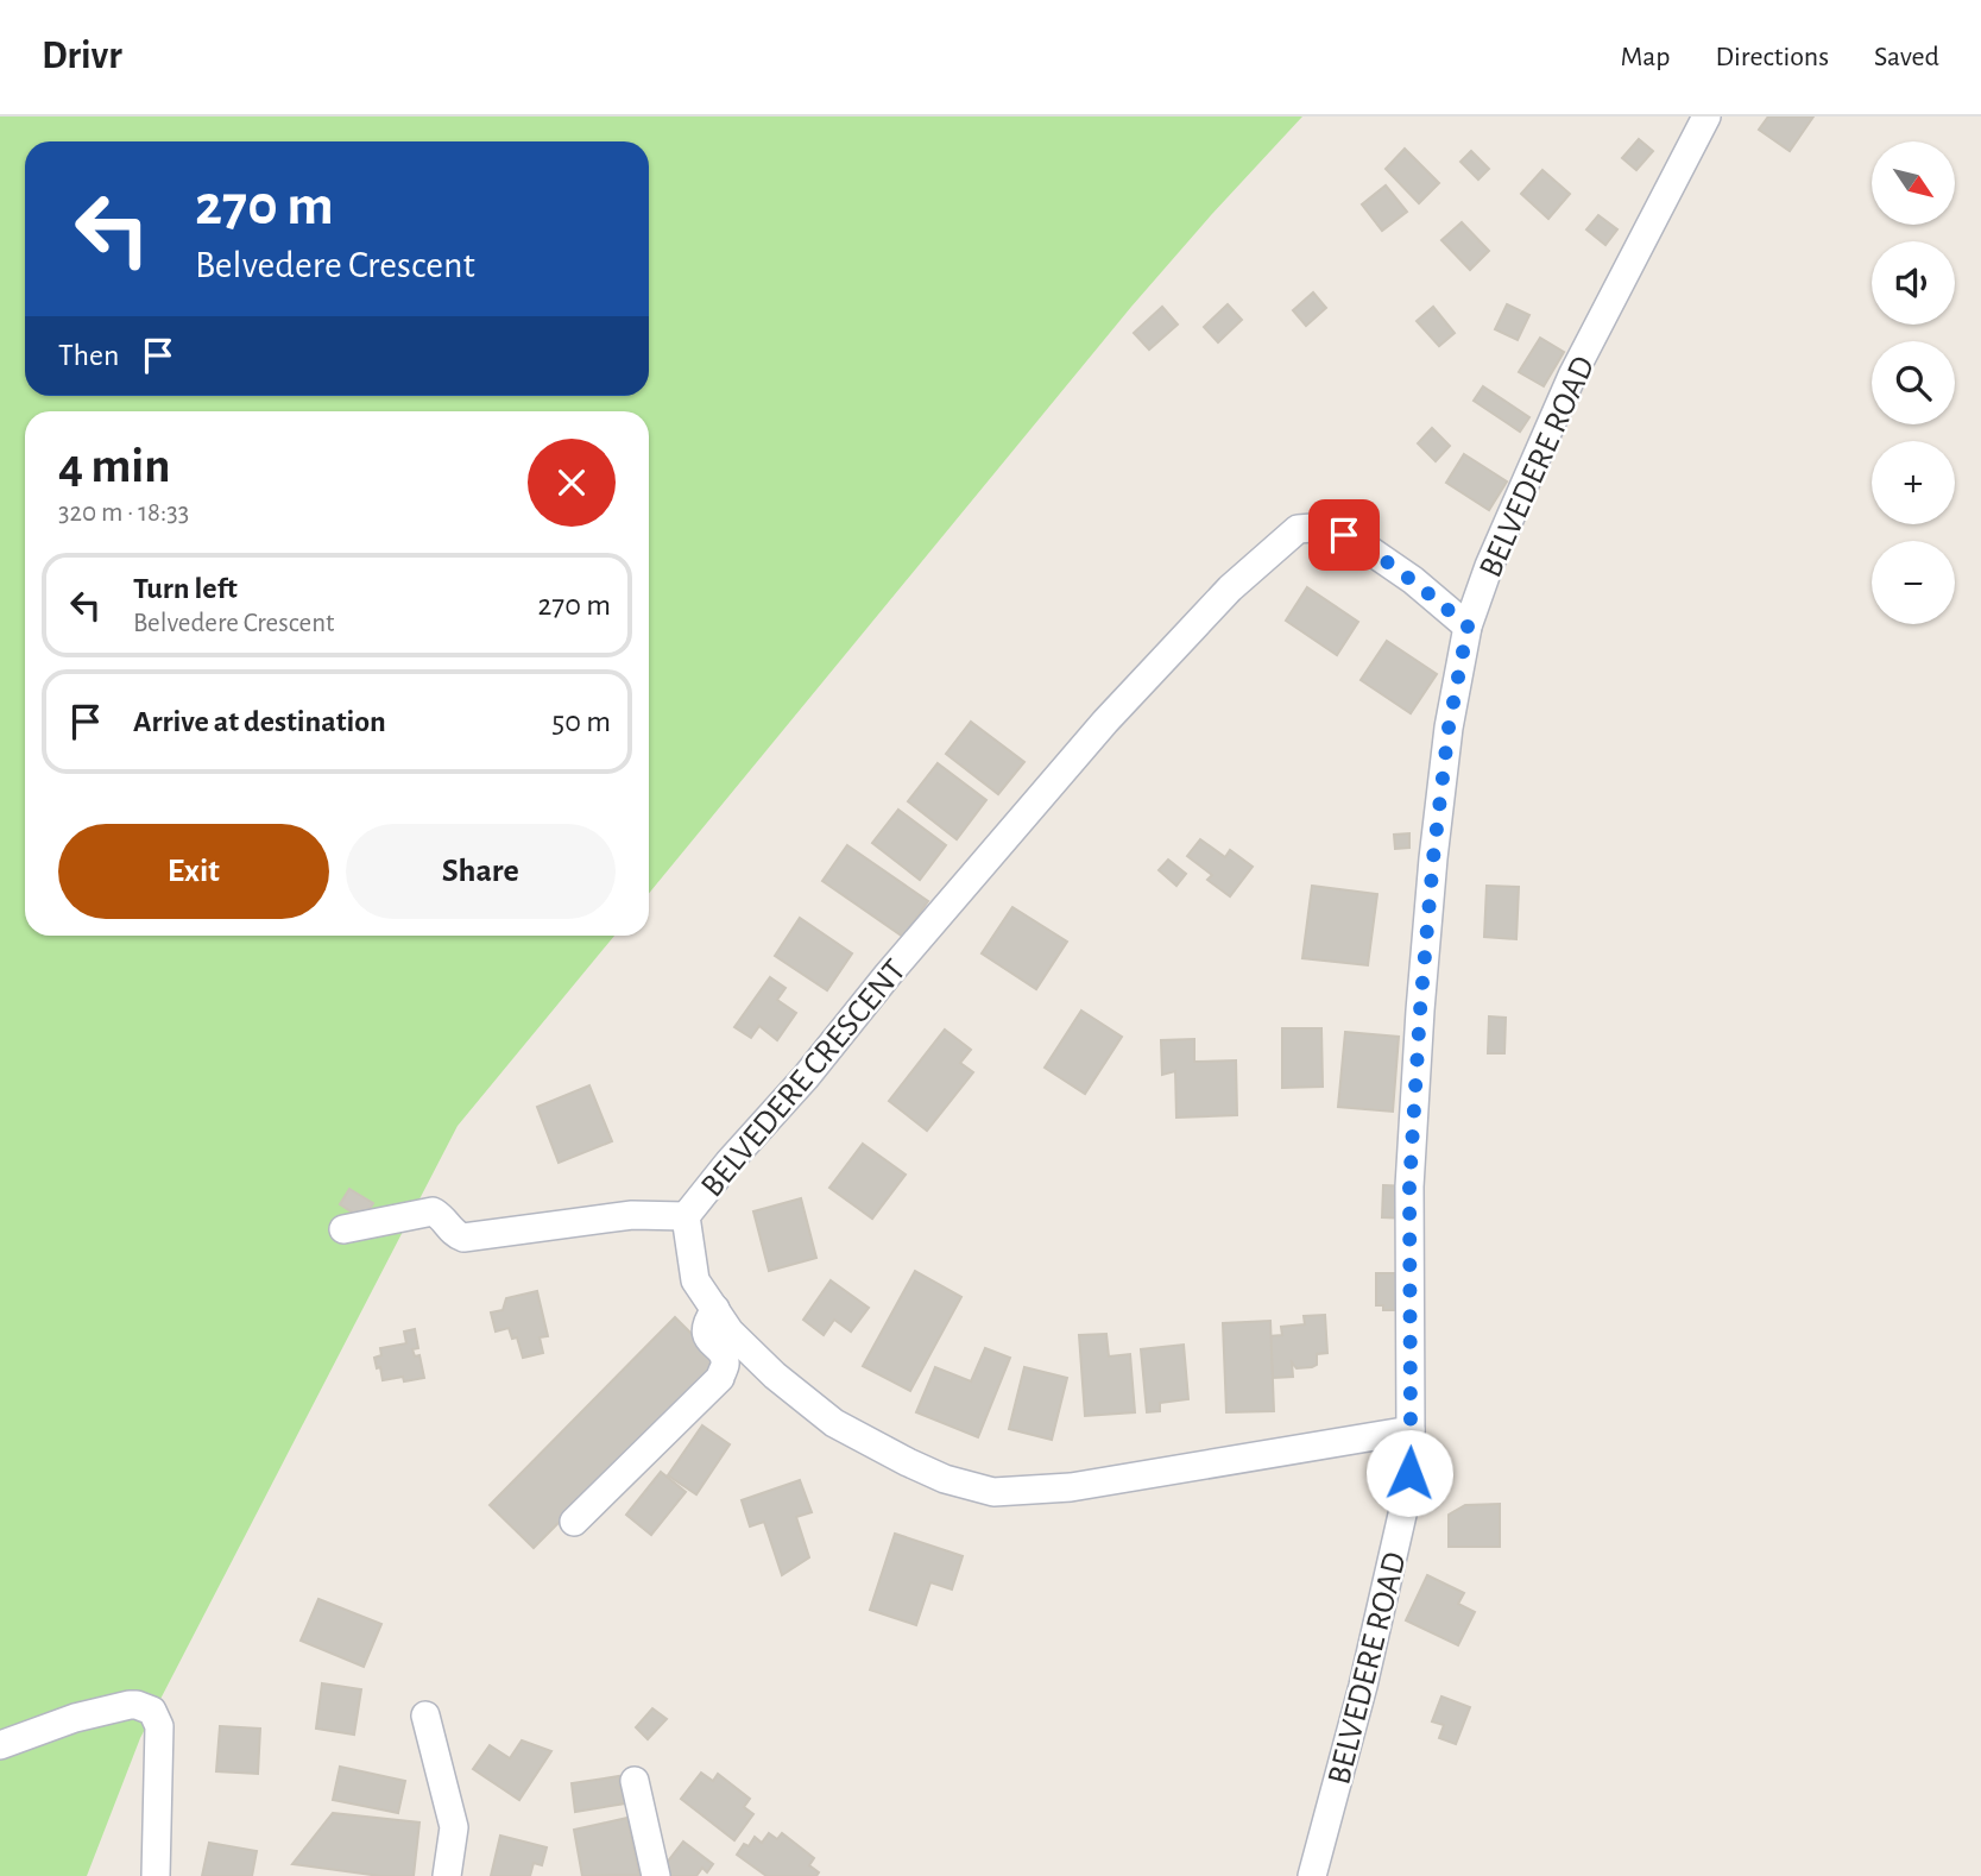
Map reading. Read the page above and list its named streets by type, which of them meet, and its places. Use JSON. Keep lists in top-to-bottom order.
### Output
{
  "streets": {
    "street": ["BELVEDERE ROAD", "BELVEDERE CRESCENT"]
  },
  "crossings": [
    ["BELVEDERE ROAD", "BELVEDERE CRESCENT"]
  ],
  "north": "bottom right",
  "page": {
    "header": "Drivr",
    "nav": ["Map", "Directions", "Saved"],
    "map_buttons": ["+", "−"],
    "turn": ["270 m", "Belvedere Crescent"],
    "then": "Then",
    "heading": ["4 min", "320 m · 18:33"],
    "list": [
      {
        "name": "Turn left",
        "note": "Belvedere Crescent",
        "value": "270 m"
      },
      {
        "name": "Arrive at destination",
        "value": "50 m"
      }
    ],
    "buttons": ["Exit", "Share"]
  }
}
